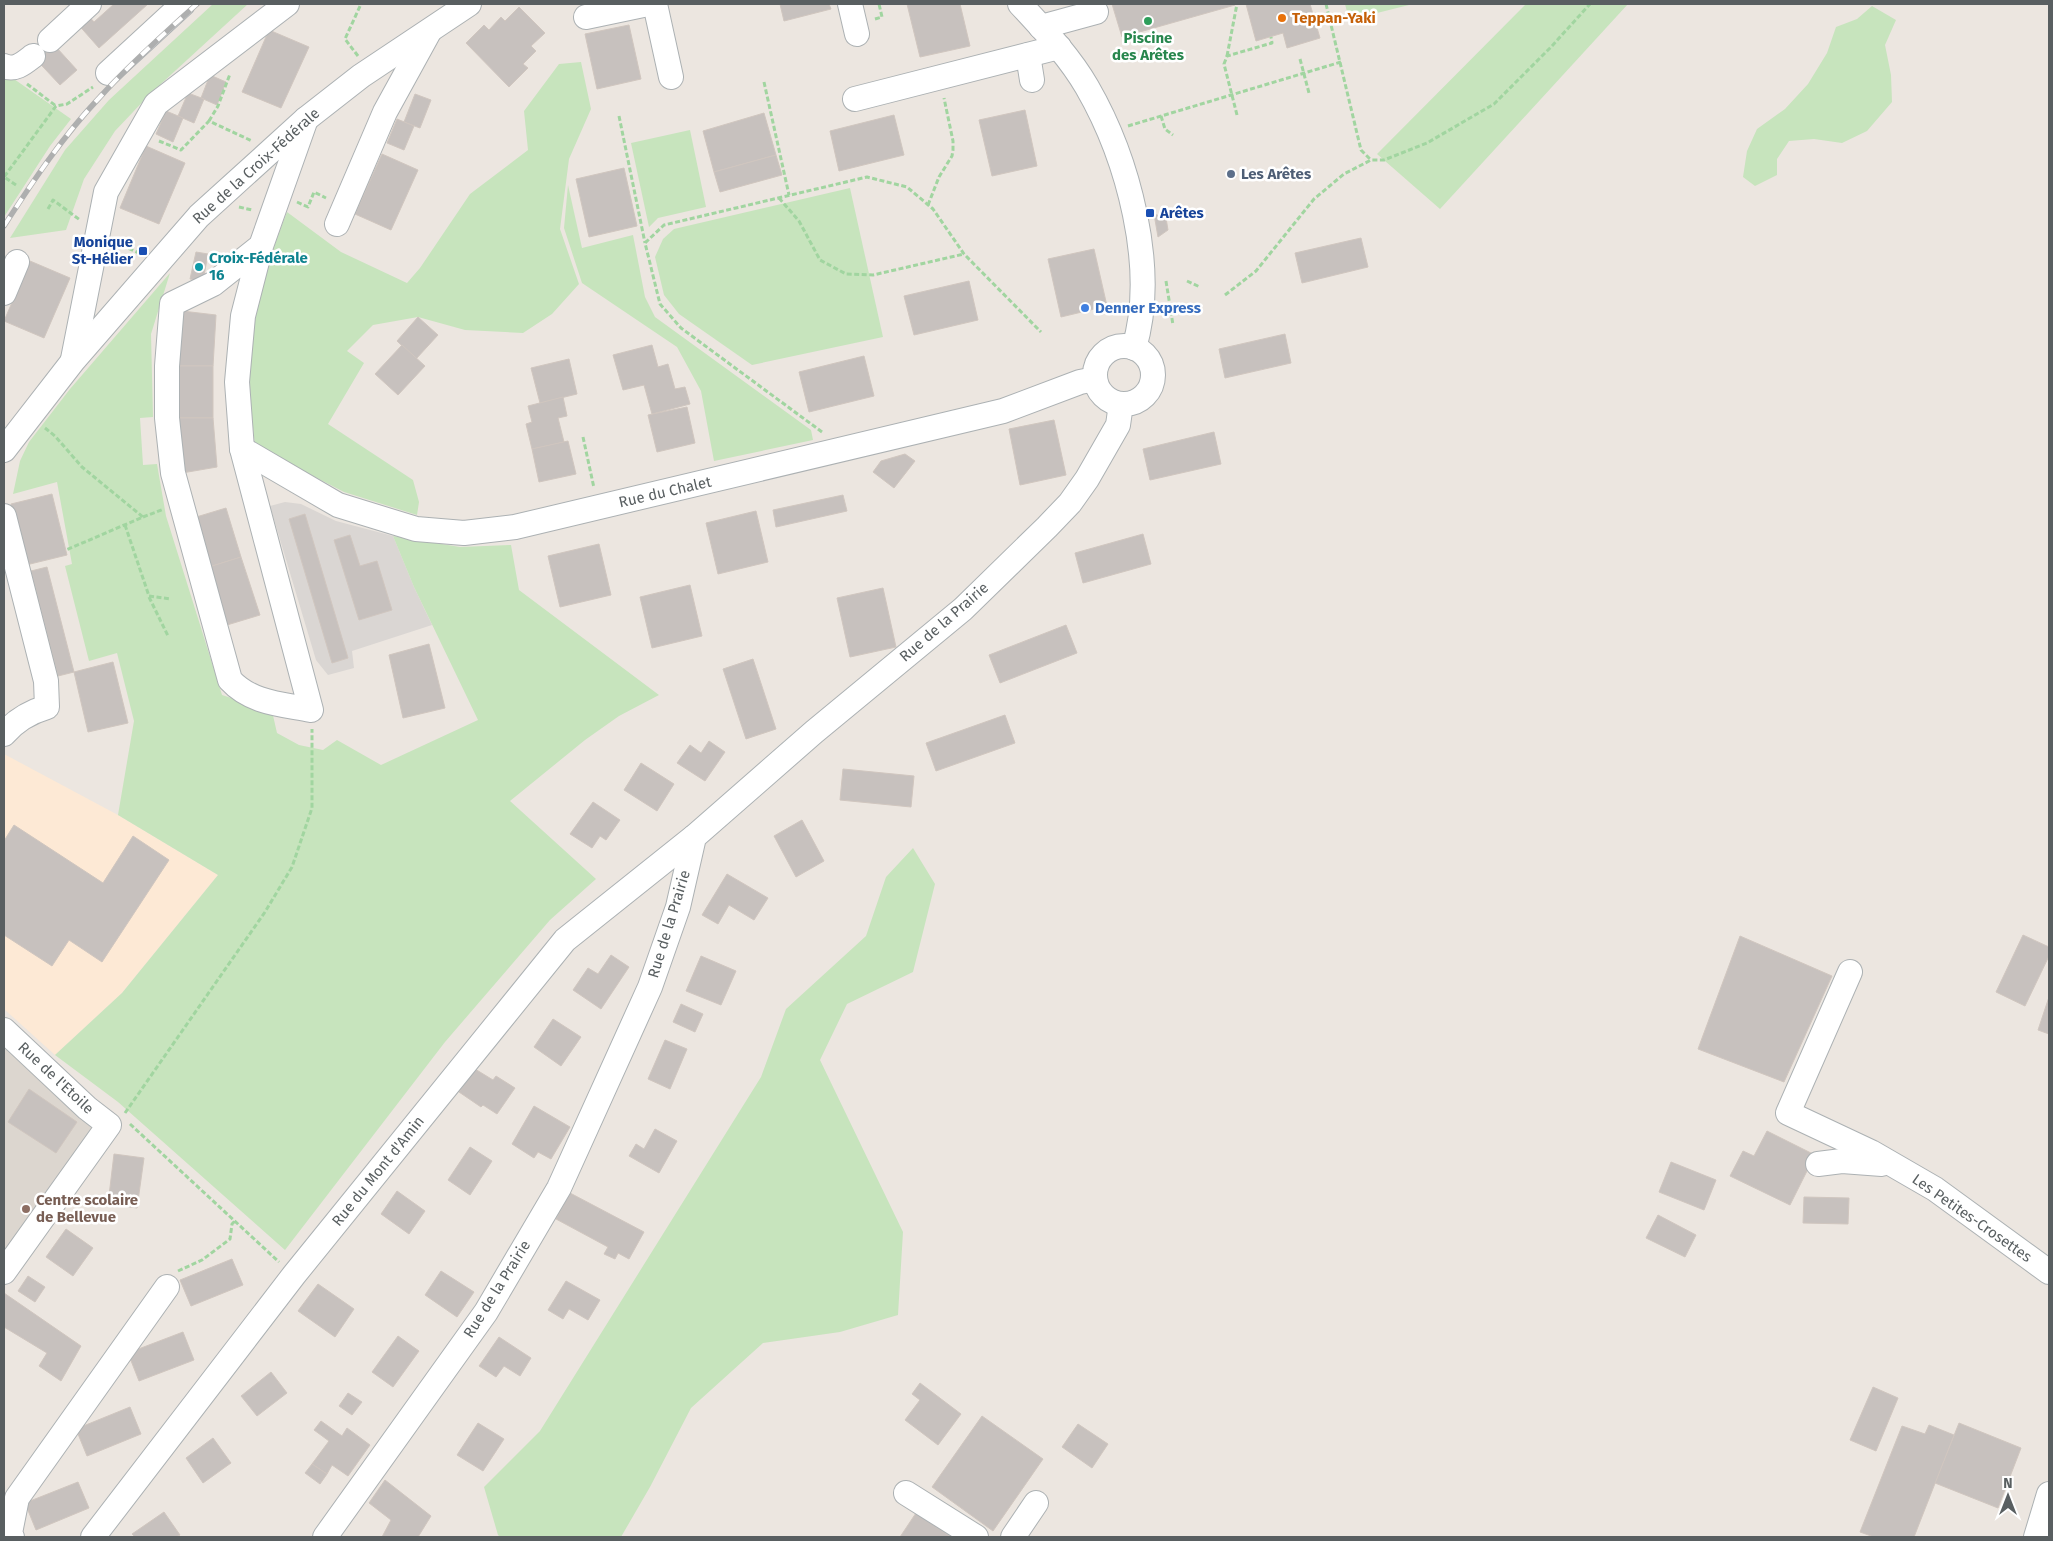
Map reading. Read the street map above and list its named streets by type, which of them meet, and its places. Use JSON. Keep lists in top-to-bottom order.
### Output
{
  "streets": {
    "street": [
      "Rue de la Croix-Fédérale",
      "Rue du Chalet",
      "Rue de la Prairie",
      "Rue de l'Etoile",
      "Rue du Mont d'Amin",
      "Les Petites-Crosettes"
    ]
  },
  "crossings": [
    ["Rue du Chalet", "Rue de la Prairie"],
    ["Rue de la Prairie", "Rue du Mont d'Amin"]
  ],
  "places": {
    "other": [
      "Teppan-Yaki",
      "Piscine des Arêtes",
      "Les Arêtes",
      "Croix-Fédérale 16",
      "Denner Express",
      "Centre scolaire de Bellevue"
    ],
    "transit": ["Arêtes", "Monique St-Hélier"]
  },
  "north": "top"
}
